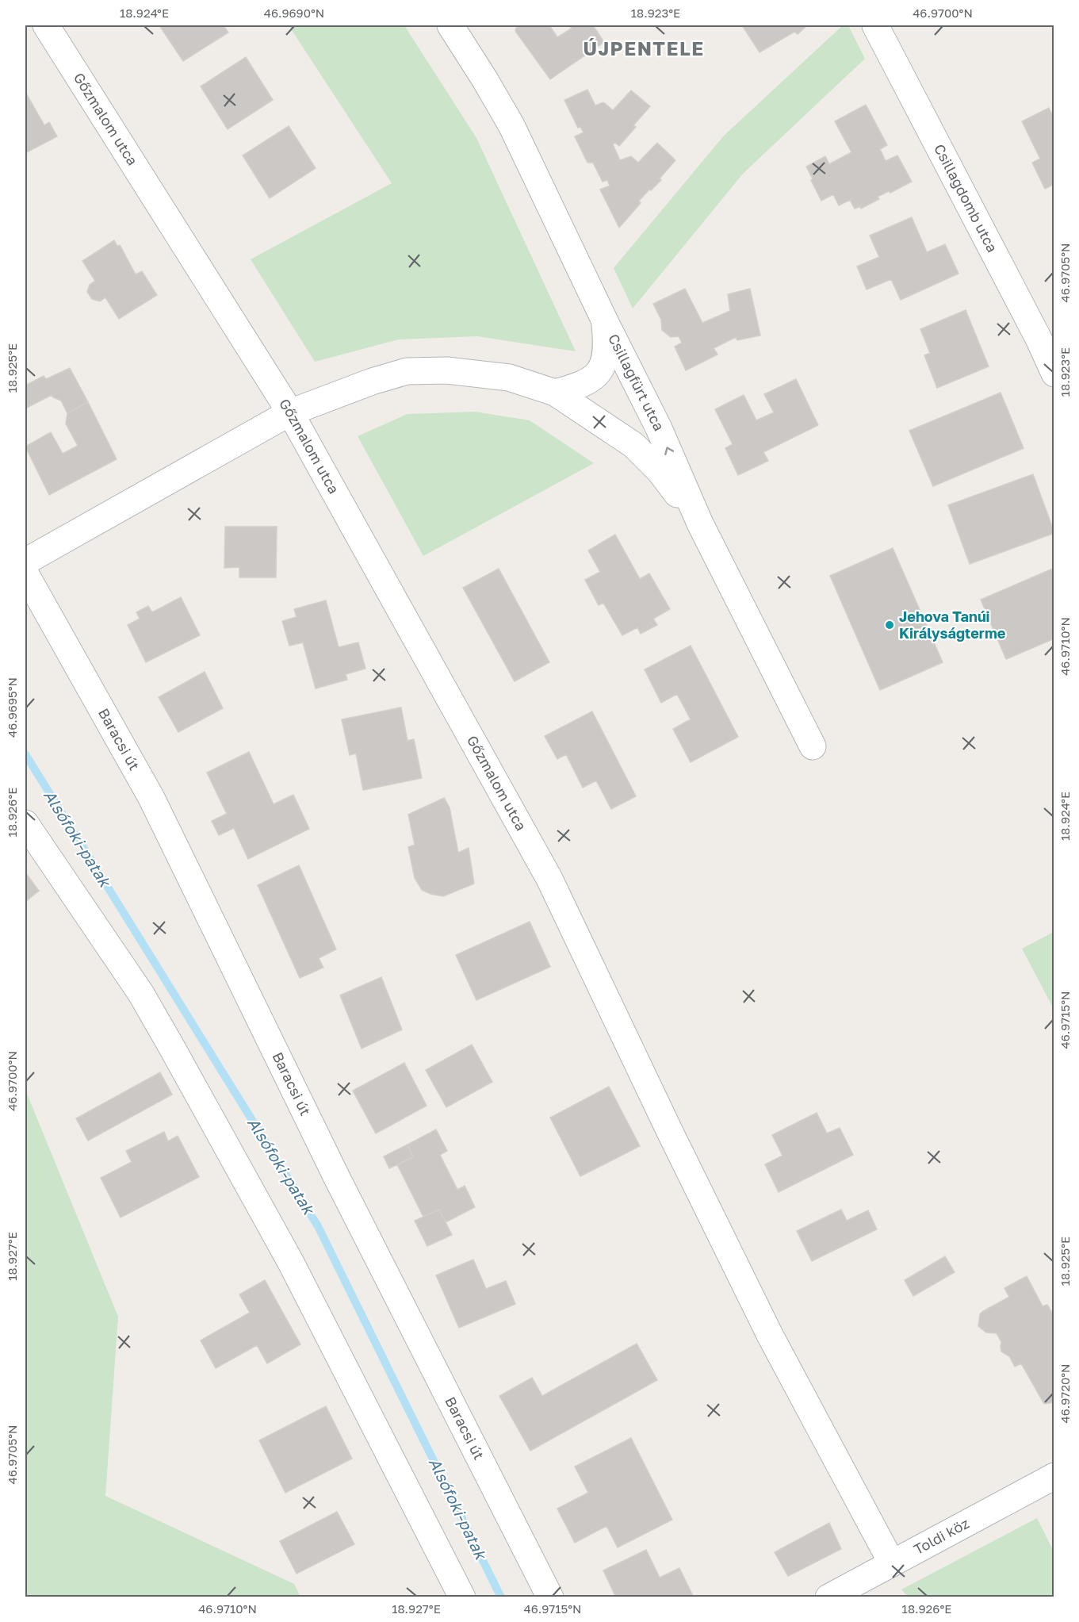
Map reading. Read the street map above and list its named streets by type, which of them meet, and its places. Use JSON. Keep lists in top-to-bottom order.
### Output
{
  "streets": {
    "street": [
      "Gőzmalom utca",
      "Csillagdomb utca",
      "Csillagfürt utca",
      "Baracsi út",
      "Toldi köz"
    ]
  },
  "crossings": [
    ["Gőzmalom utca", "Toldi köz"]
  ],
  "districts": ["ÚJPENTELE"],
  "water": ["Alsófoki-patak"],
  "places": ["Jehova Tanúi Királyságterme"],
  "coordinates": [
    "18.924°E",
    "46.9690°N",
    "18.923°E",
    "46.9700°N",
    "46.9705°N",
    "18.925°E",
    "46.9710°N",
    "46.9695°N",
    "18.926°E",
    "46.9715°N",
    "18.927°E",
    "46.9720°N"
  ]
}
